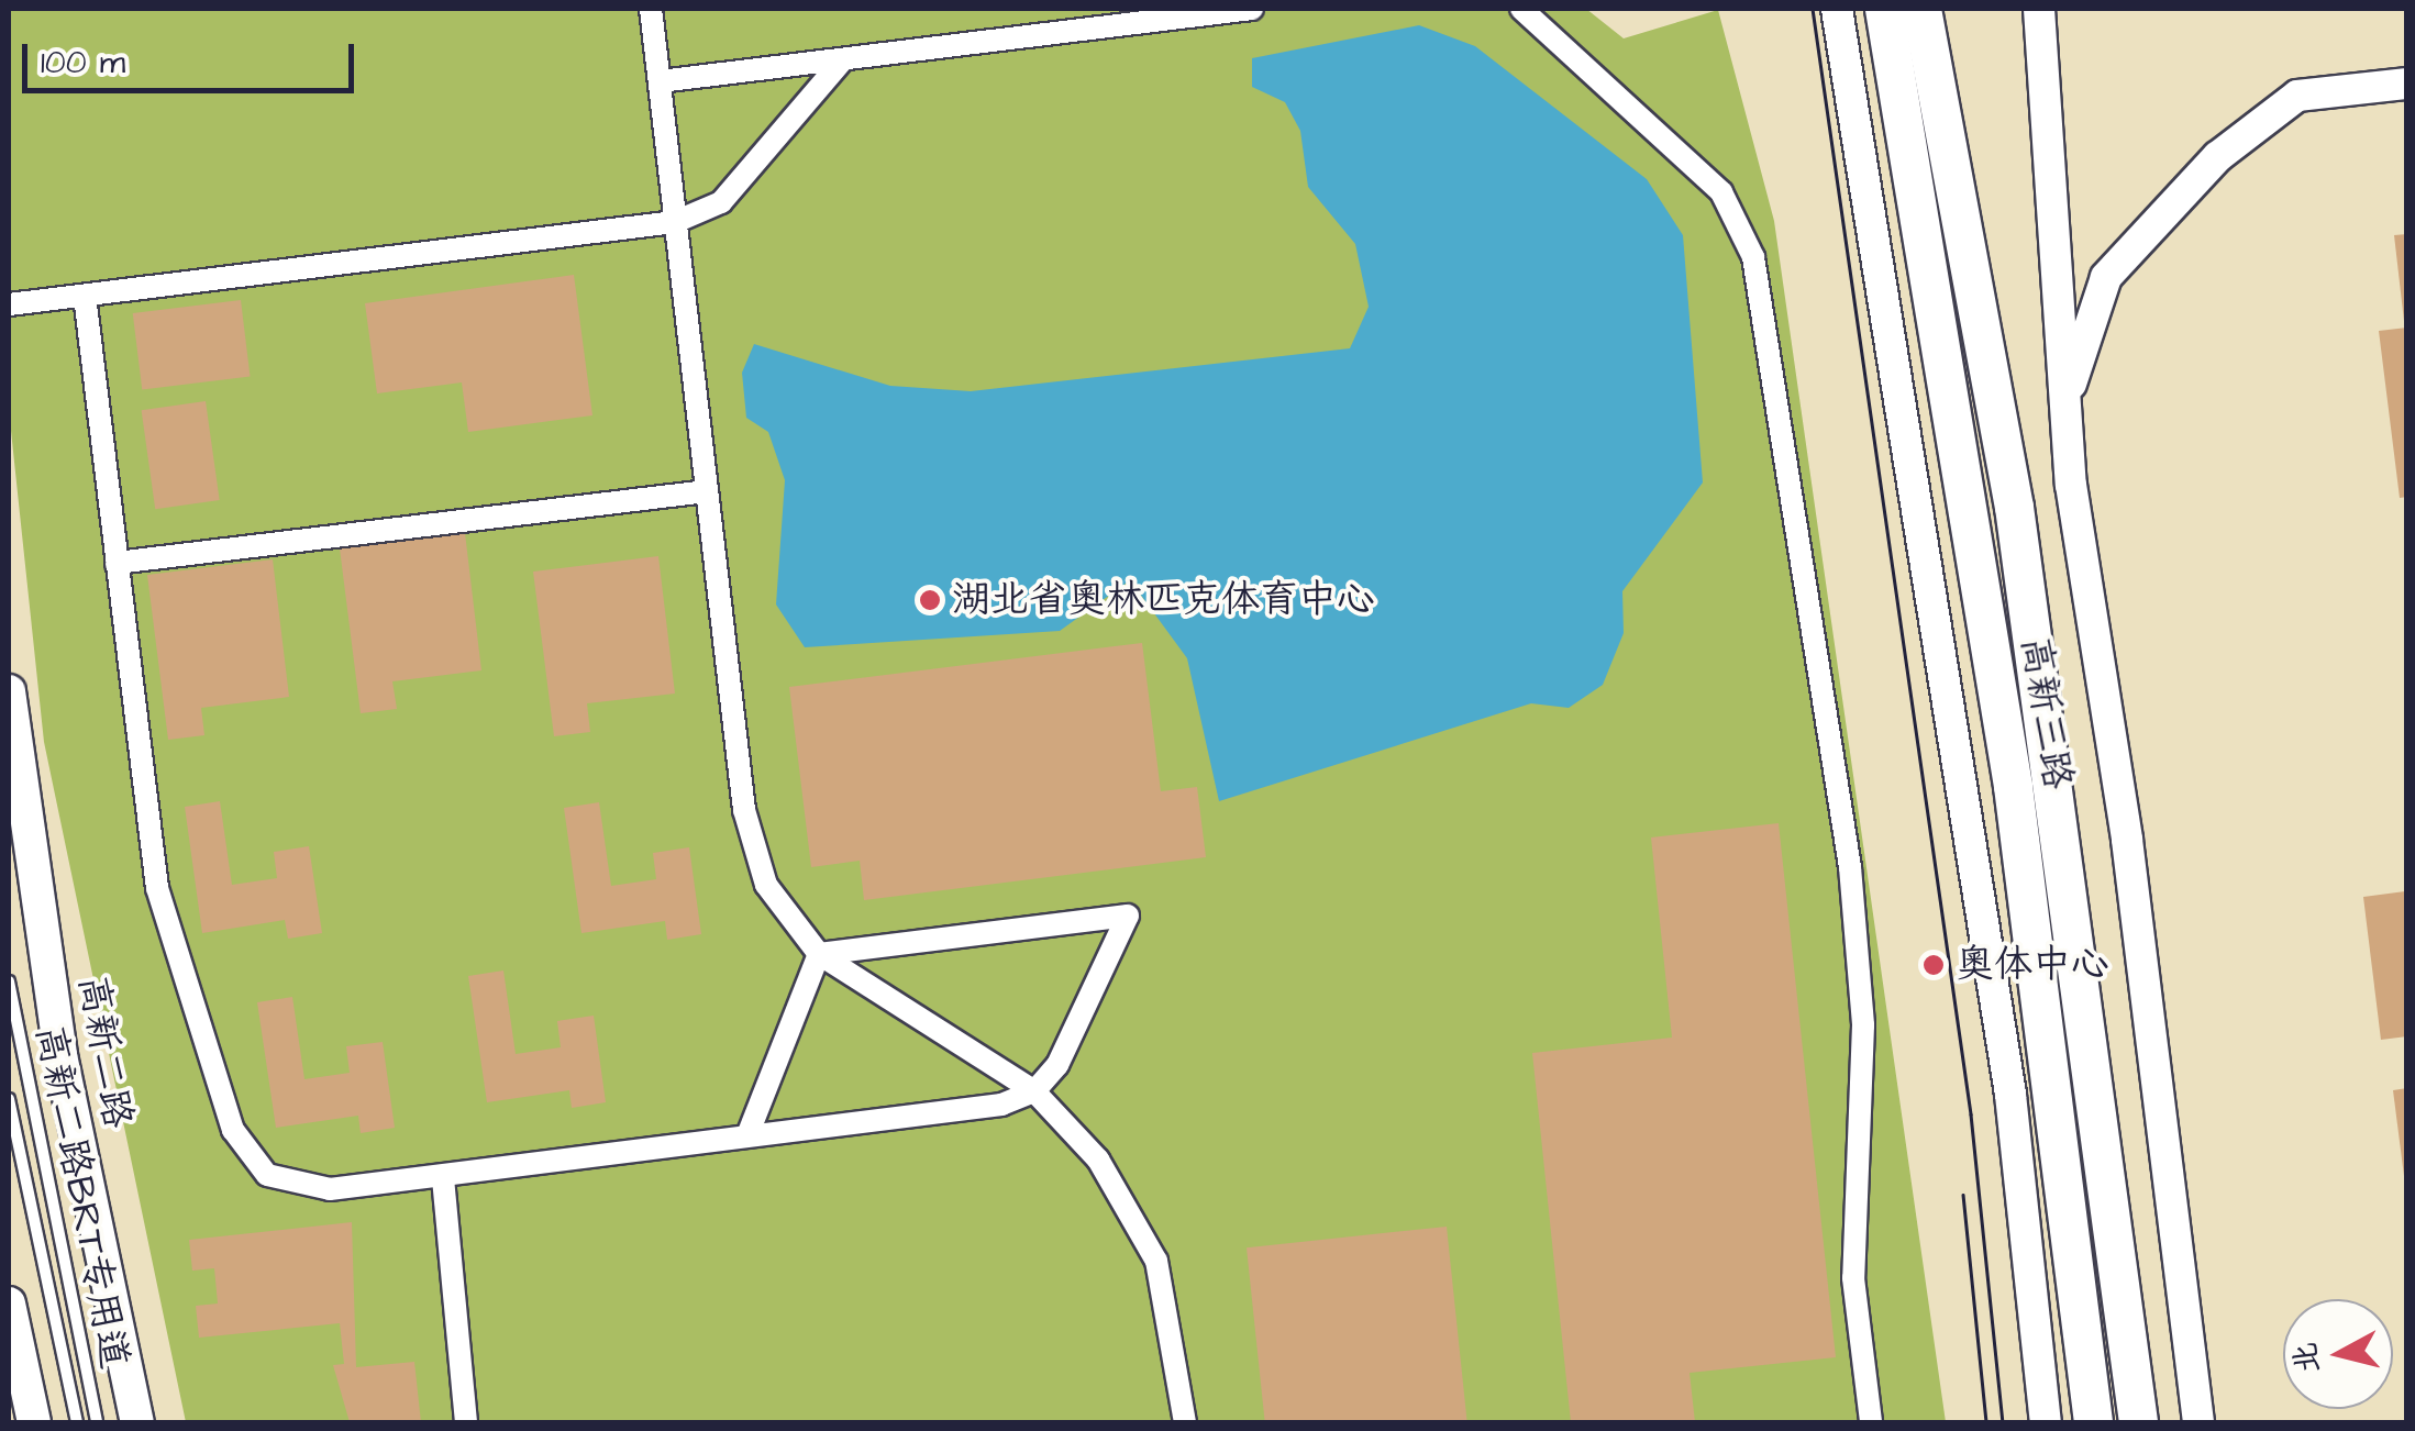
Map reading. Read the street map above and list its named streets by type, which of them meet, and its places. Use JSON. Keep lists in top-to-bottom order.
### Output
{
  "streets": {
    "highway": ["高新三路"],
    "main road": ["高新二路"],
    "lane": ["高新二路BRT专用道"]
  },
  "places": ["湖北省奥林匹克体育中心", "奥体中心"],
  "scale_bar": "100 m",
  "north": "left"
}
